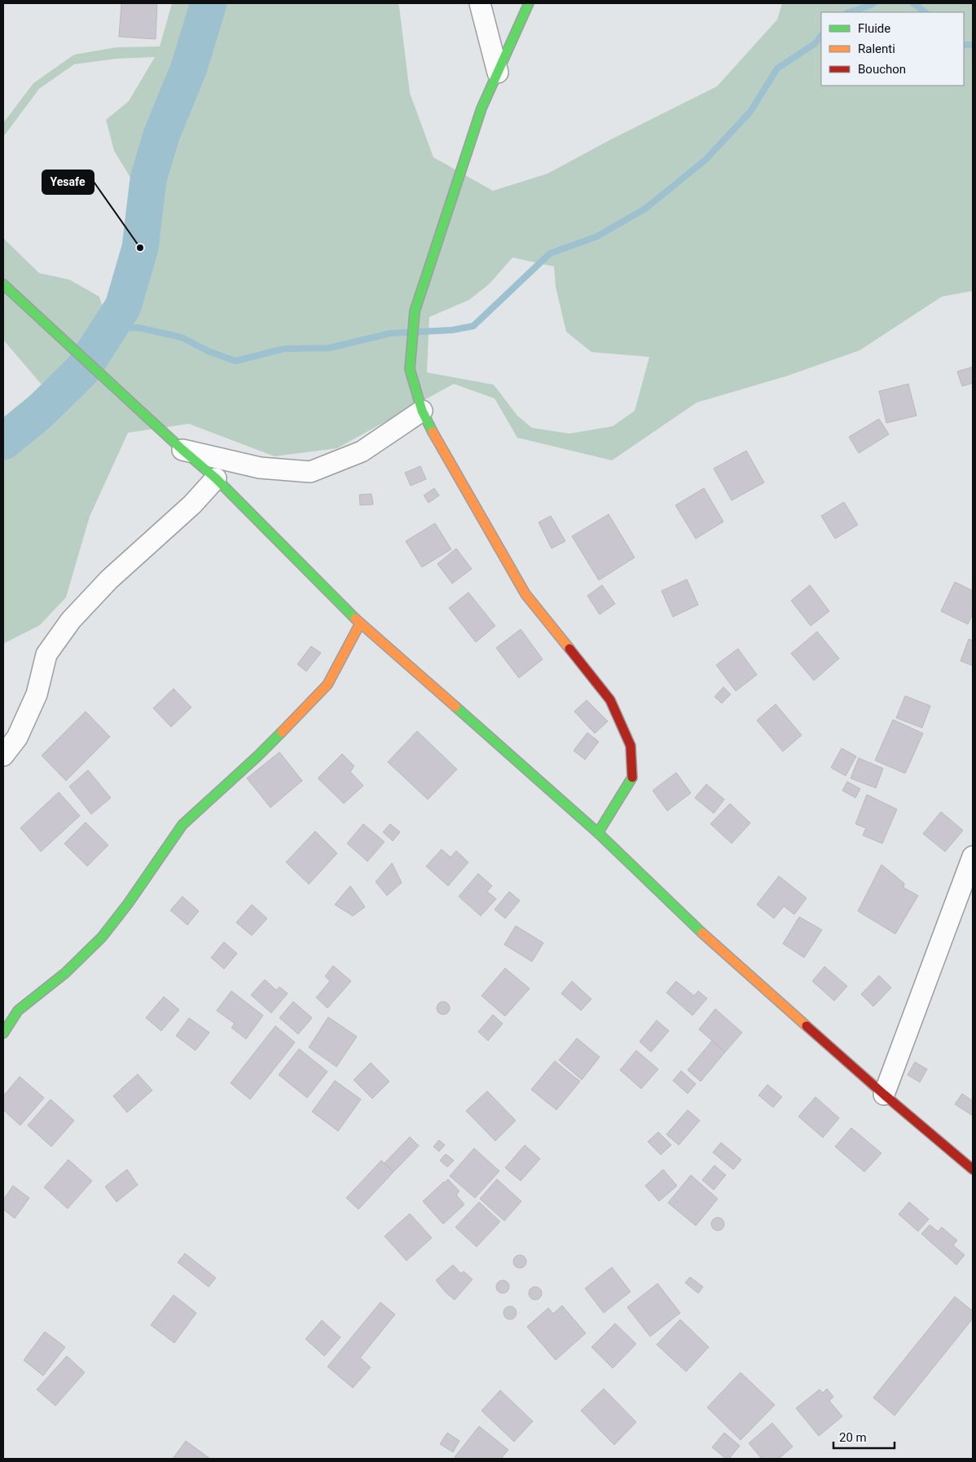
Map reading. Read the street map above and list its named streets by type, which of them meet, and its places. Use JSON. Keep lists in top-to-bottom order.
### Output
{
  "places": ["Yesafe"],
  "legend": ["Fluide", "Ralenti", "Bouchon"],
  "scale_bar": "20 m"
}
